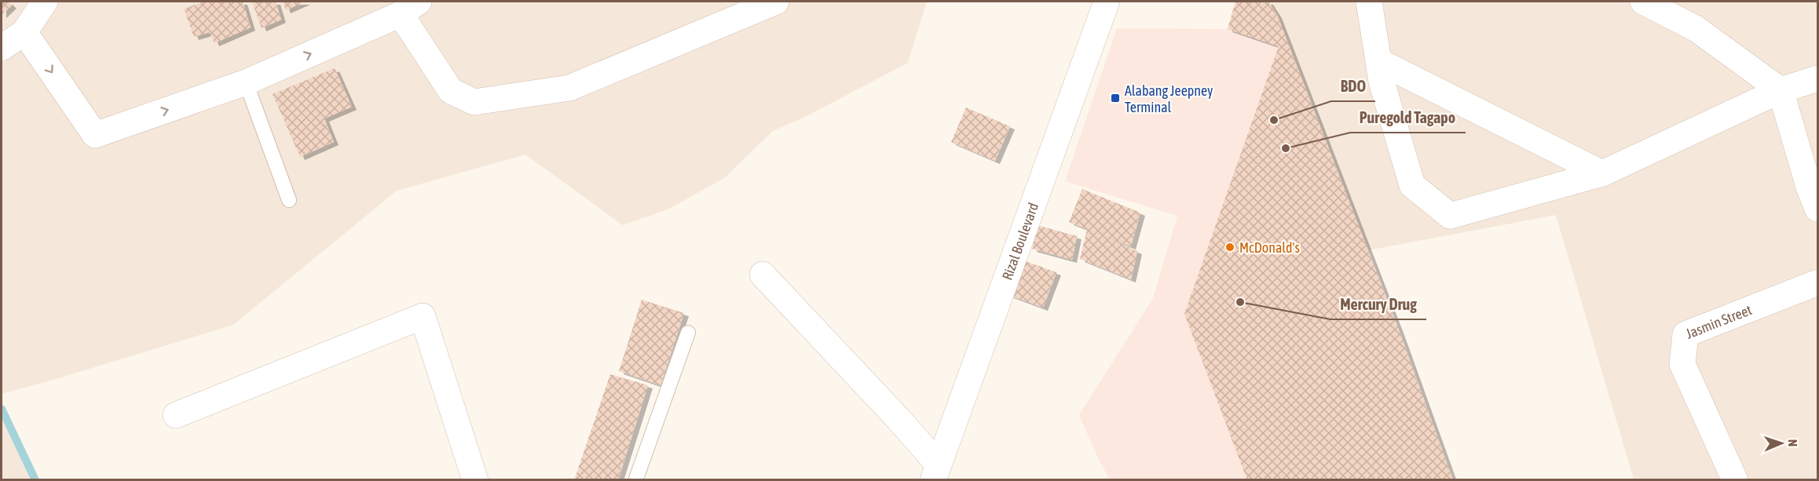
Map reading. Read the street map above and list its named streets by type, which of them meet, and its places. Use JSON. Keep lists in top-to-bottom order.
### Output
{
  "streets": {
    "street": ["Rizal Boulevard", "Jasmin Street"]
  },
  "places": {
    "transit": ["Alabang Jeepney Terminal"],
    "other": [
      "BDO",
      "Puregold Tagapo",
      "McDonald's",
      "Mercury Drug"
    ]
  },
  "north": "right"
}
